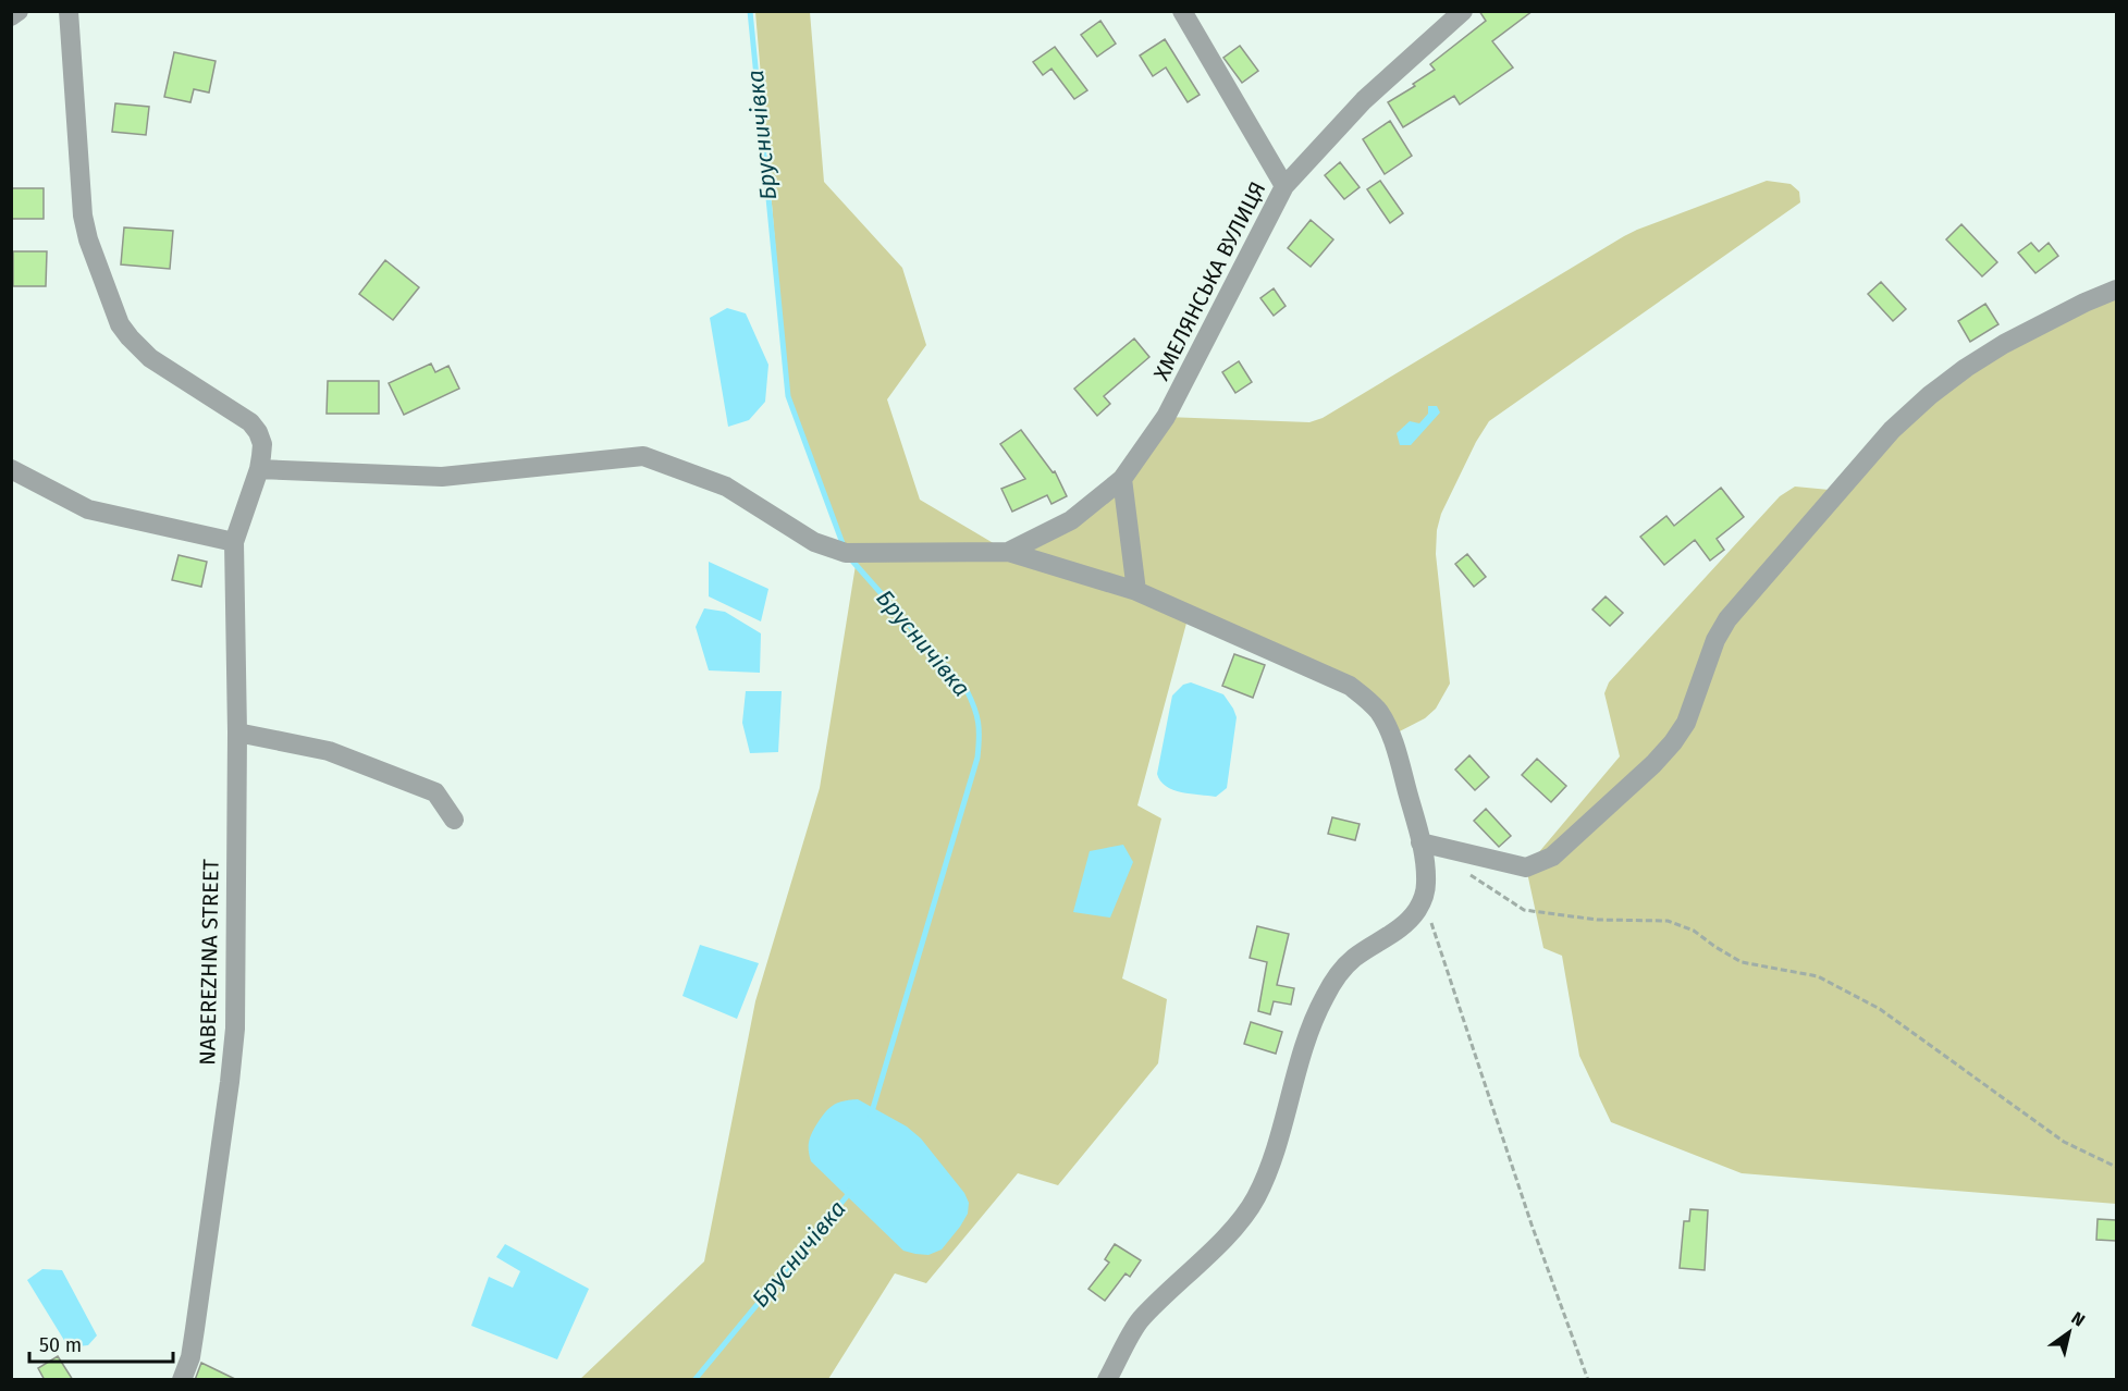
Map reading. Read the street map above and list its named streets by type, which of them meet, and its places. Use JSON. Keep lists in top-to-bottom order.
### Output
{
  "streets": {
    "street": ["ХМЕЛЯНСЬКА ВУЛИЦЯ", "NABEREZHNA STREET"]
  },
  "water": ["Брусничівка"],
  "scale_bar": "50 m",
  "north": "top right"
}
